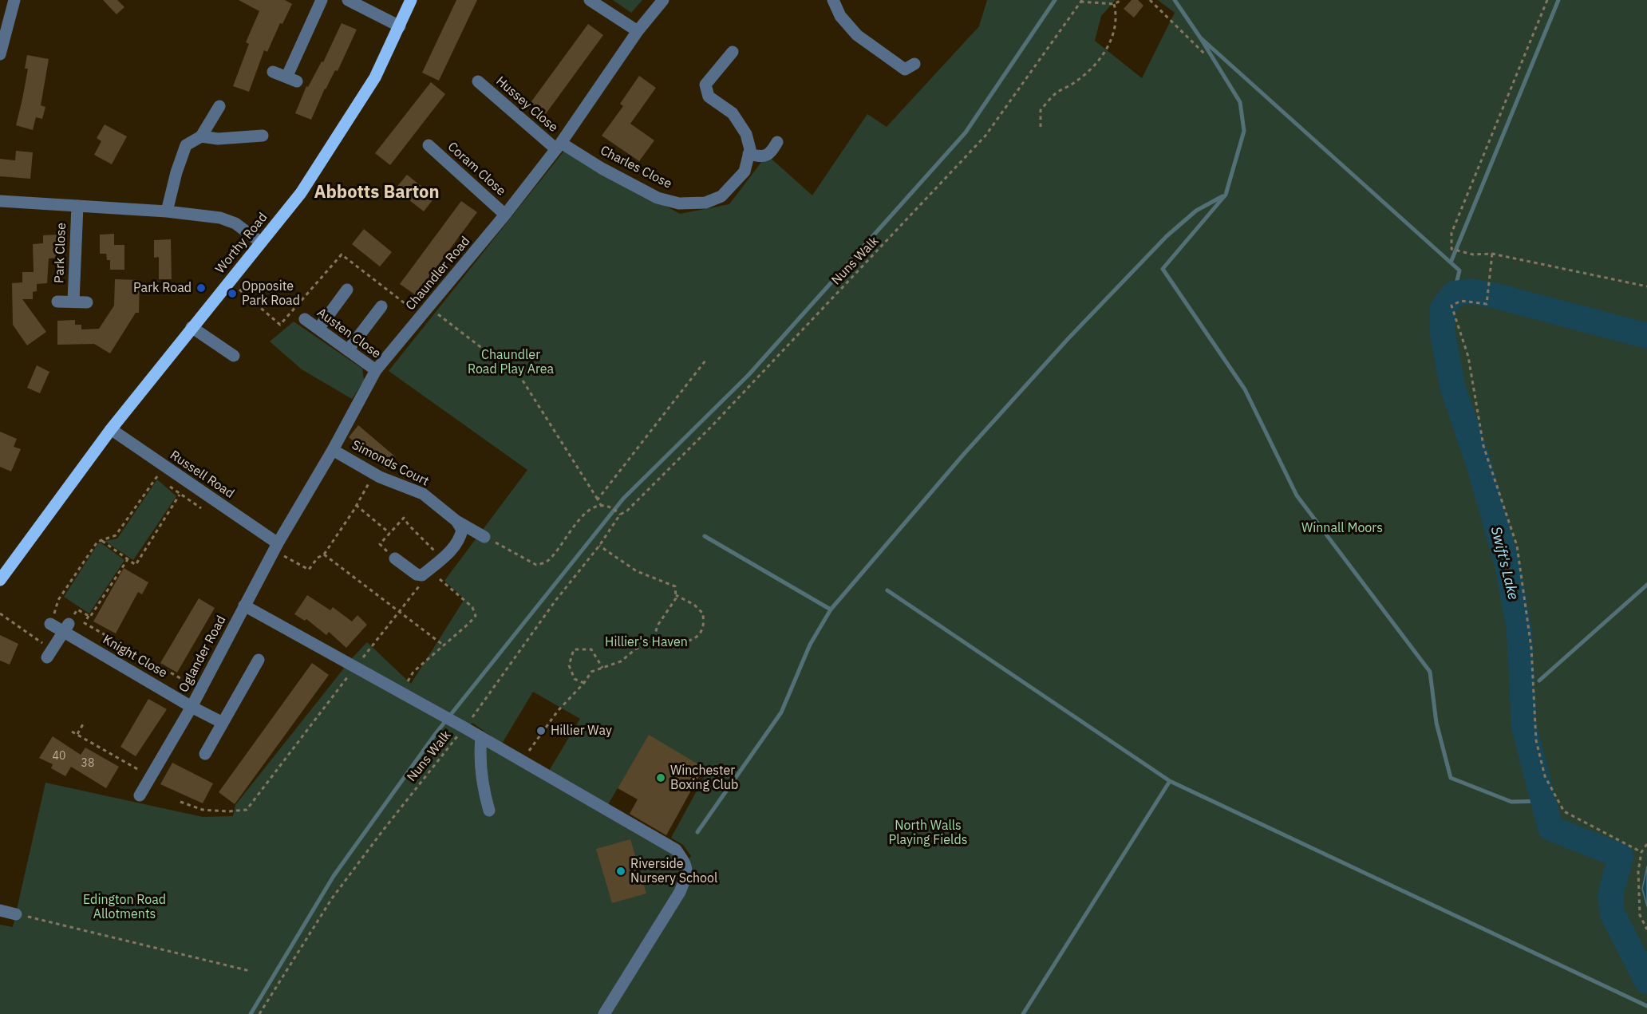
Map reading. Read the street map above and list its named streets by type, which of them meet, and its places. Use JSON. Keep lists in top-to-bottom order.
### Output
{
  "streets": {
    "main road": ["Worthy Road"],
    "street": [
      "Hussey Close",
      "Charles Close",
      "Coram Close",
      "Park Close",
      "Chaundler Road",
      "Austen Close",
      "Simonds Court",
      "Russell Road",
      "Oglander Road",
      "Knight Close"
    ],
    "path": ["Nuns Walk"]
  },
  "crossings": [
    ["Hussey Close", "Charles Close"],
    ["Hussey Close", "Chaundler Road"],
    ["Charles Close", "Chaundler Road"],
    ["Coram Close", "Chaundler Road"],
    ["Worthy Road", "Russell Road"],
    ["Chaundler Road", "Austen Close"],
    ["Chaundler Road", "Simonds Court"],
    ["Chaundler Road", "Russell Road"],
    ["Chaundler Road", "Oglander Road"],
    ["Russell Road", "Oglander Road"],
    ["Oglander Road", "Knight Close"]
  ],
  "districts": ["Abbotts Barton"],
  "water": ["Swift's Lake"],
  "parks": [
    "Chaundler Road Play Area",
    "Winnall Moors",
    "Hillier's Haven",
    "North Walls Playing Fields",
    "Edington Road Allotments"
  ],
  "places": [
    "Park Road",
    "Opposite Park Road",
    "Hillier Way",
    "Winchester Boxing Club",
    "Riverside Nursery School"
  ],
  "house_numbers": ["40", "38"]
}
